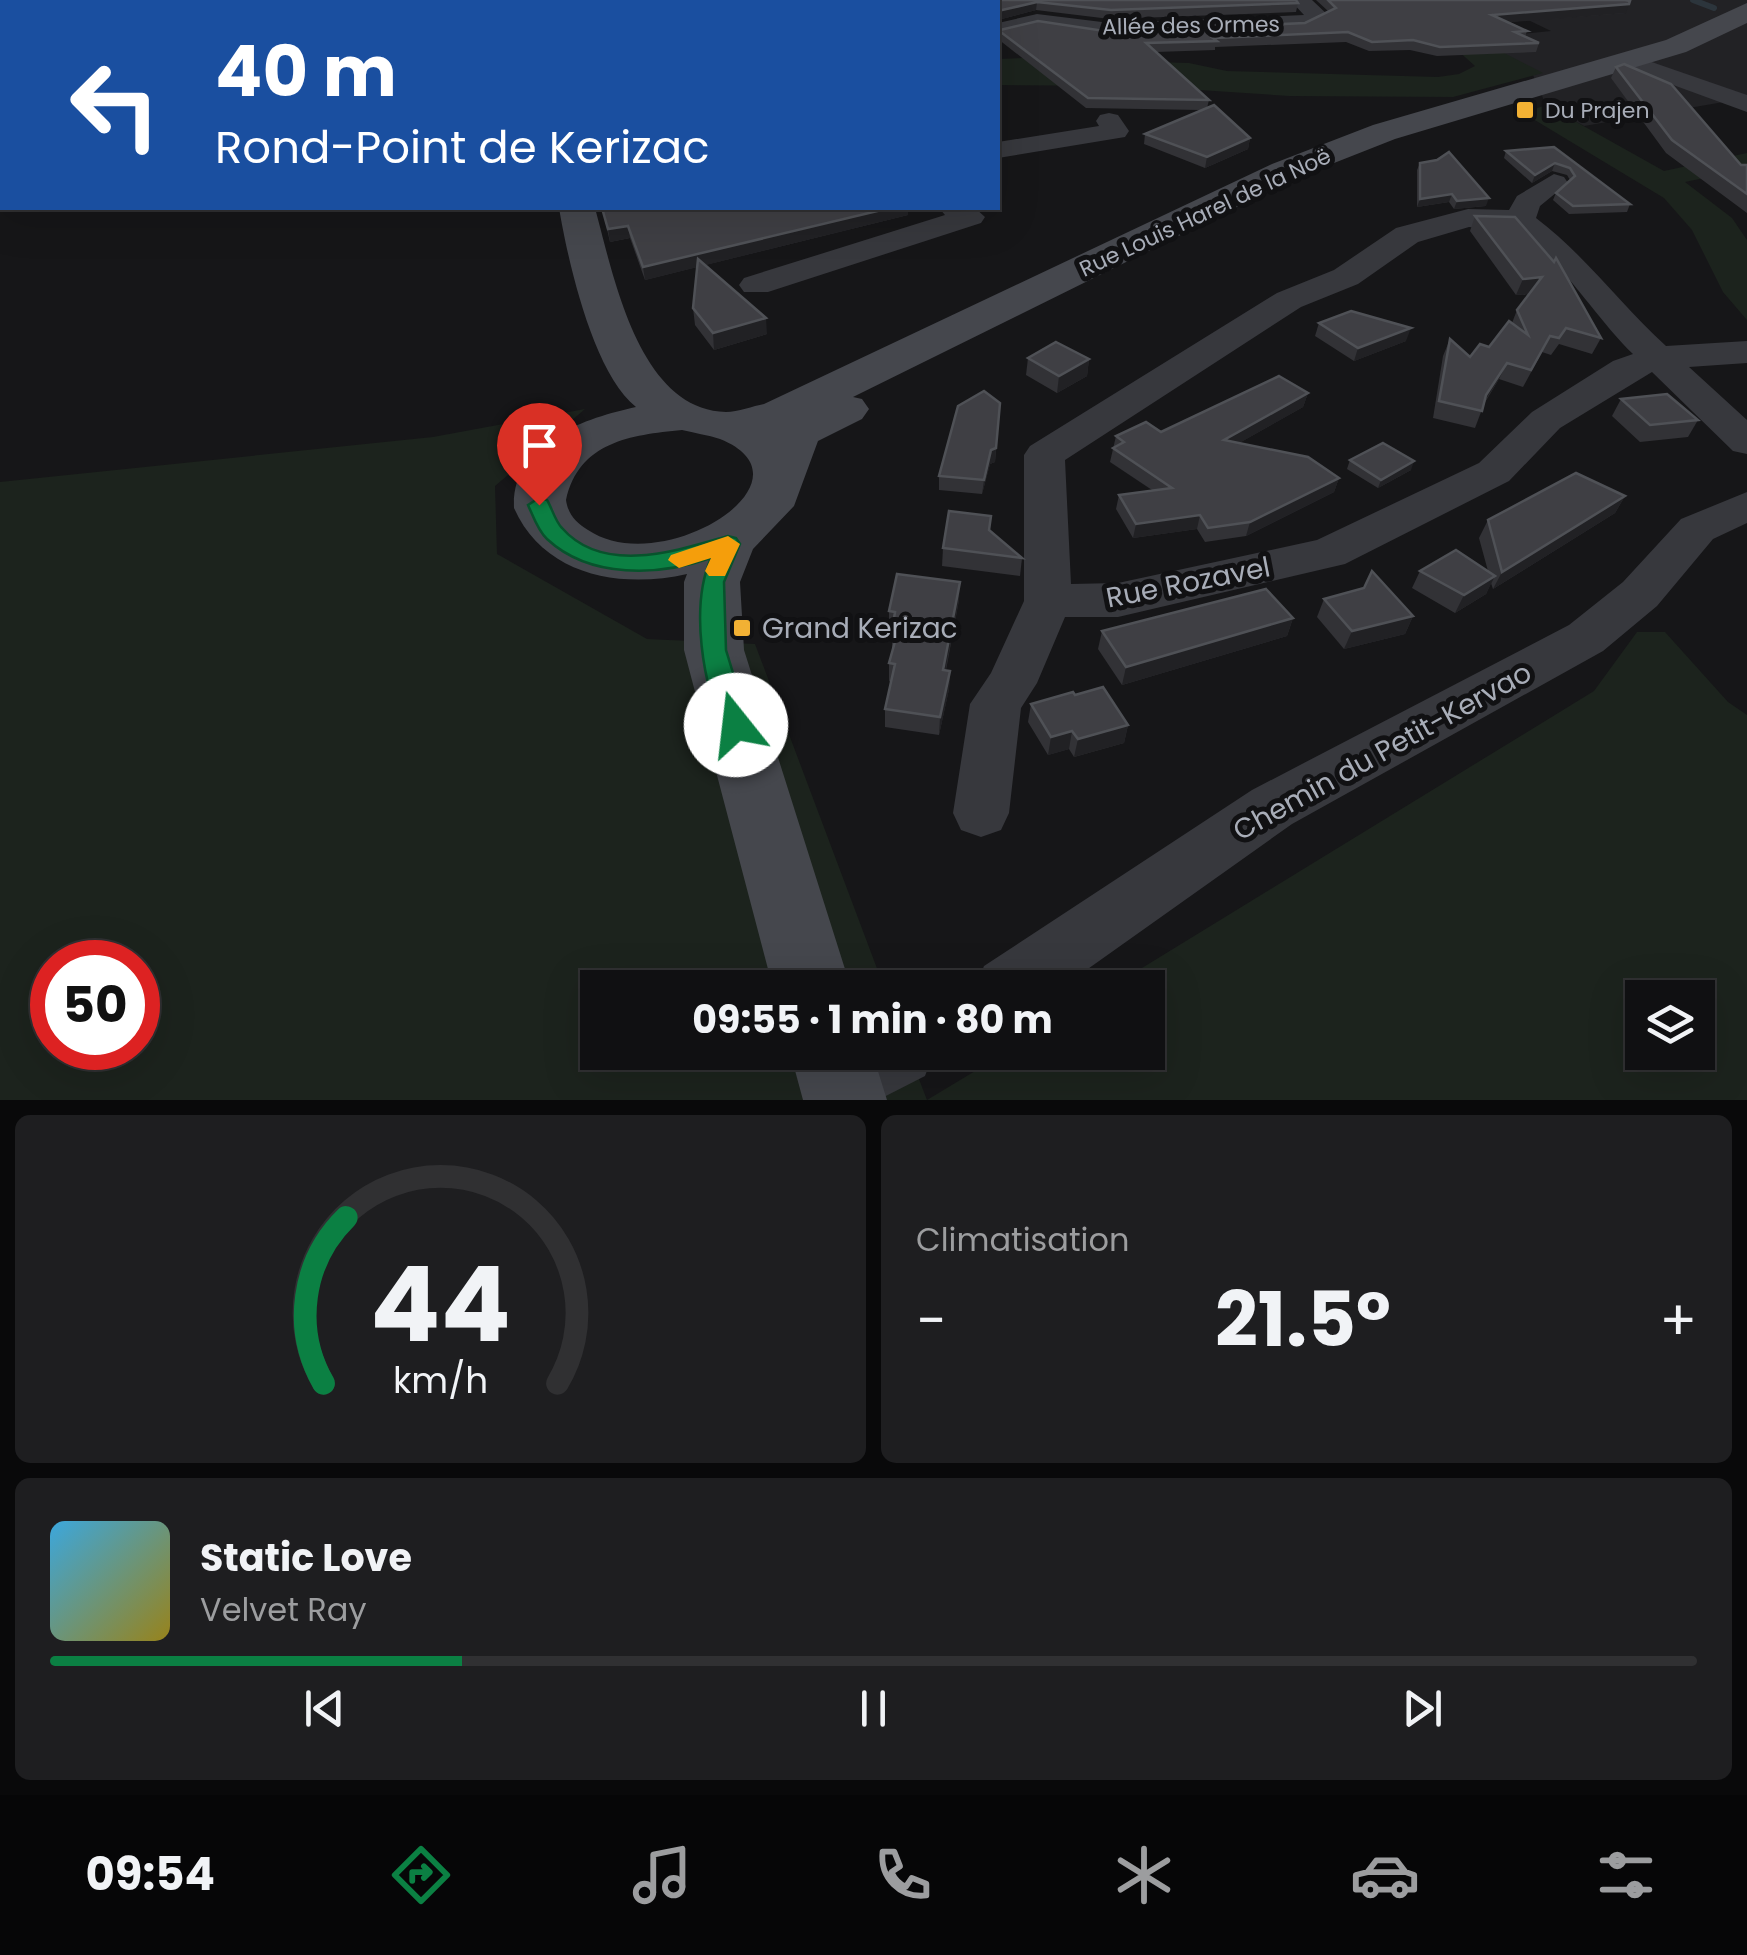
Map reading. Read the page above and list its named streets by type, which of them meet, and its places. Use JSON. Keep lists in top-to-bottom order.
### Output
{
  "streets": {
    "main road": ["Rue Louis Harel de la Noë"],
    "street": ["Allée des Ormes", "Rue Rozavel", "Chemin du Petit-Kervao"]
  },
  "places": {
    "transit": ["Du Prajen", "Grand Kerizac"]
  },
  "page": {
    "turn": ["40 m", "Rond-Point de Kerizac"],
    "limit": "50",
    "trip": "09:55 · 1 min · 80 m",
    "tile": "Climatisation",
    "heat": ["−", "21.5°", "+"],
    "song": ["Static Love", "Velvet Ray"],
    "tabs": "09:54",
    "gauge": ["44", "km/h"]
  }
}
